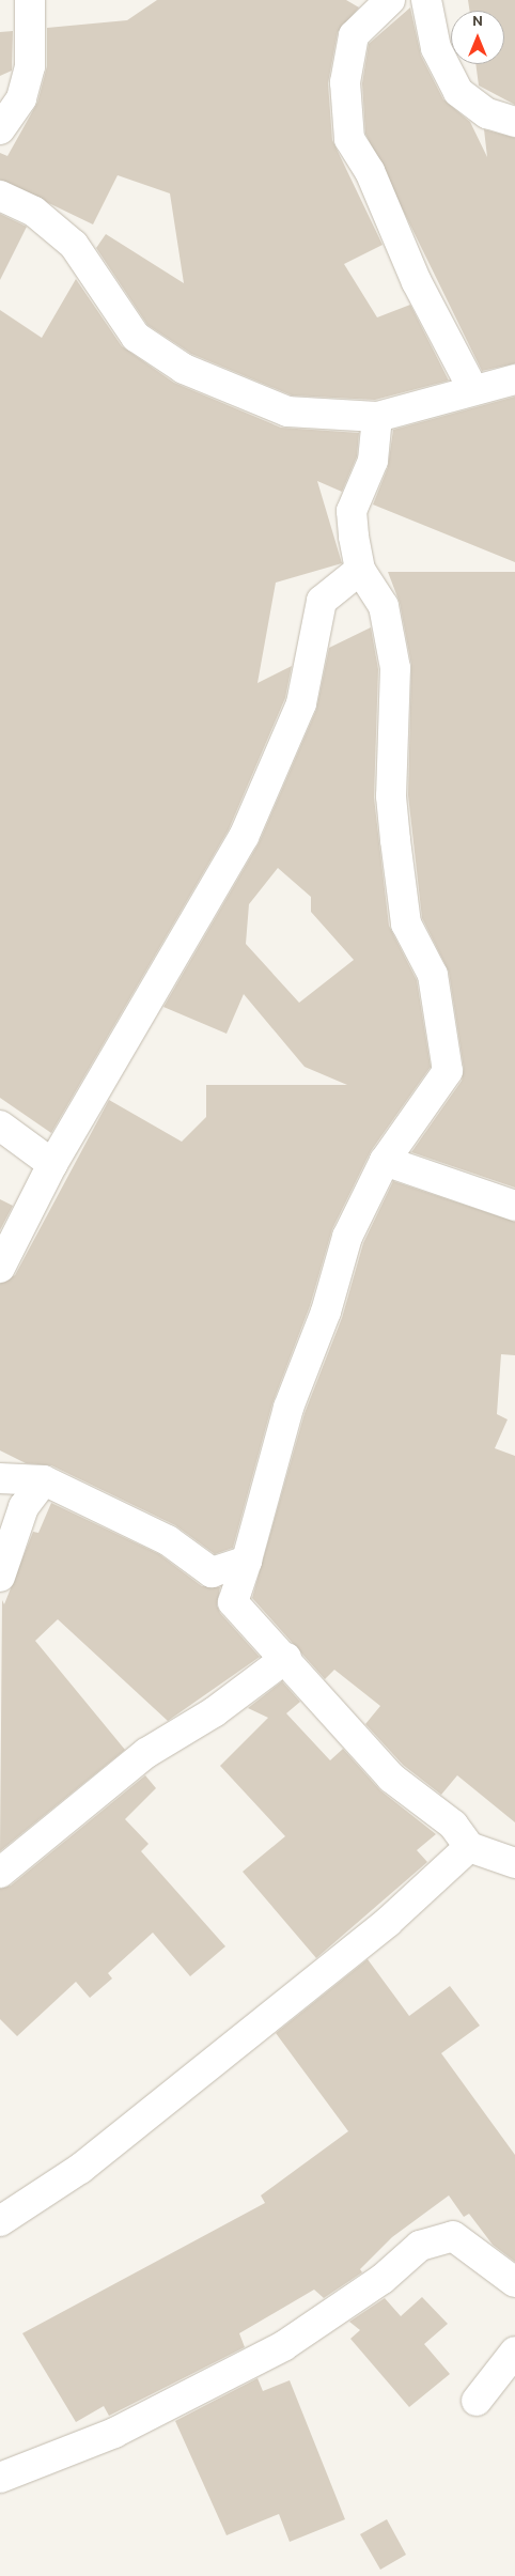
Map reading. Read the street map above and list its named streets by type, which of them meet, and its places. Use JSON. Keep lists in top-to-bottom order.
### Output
{
  "north": "top"
}
